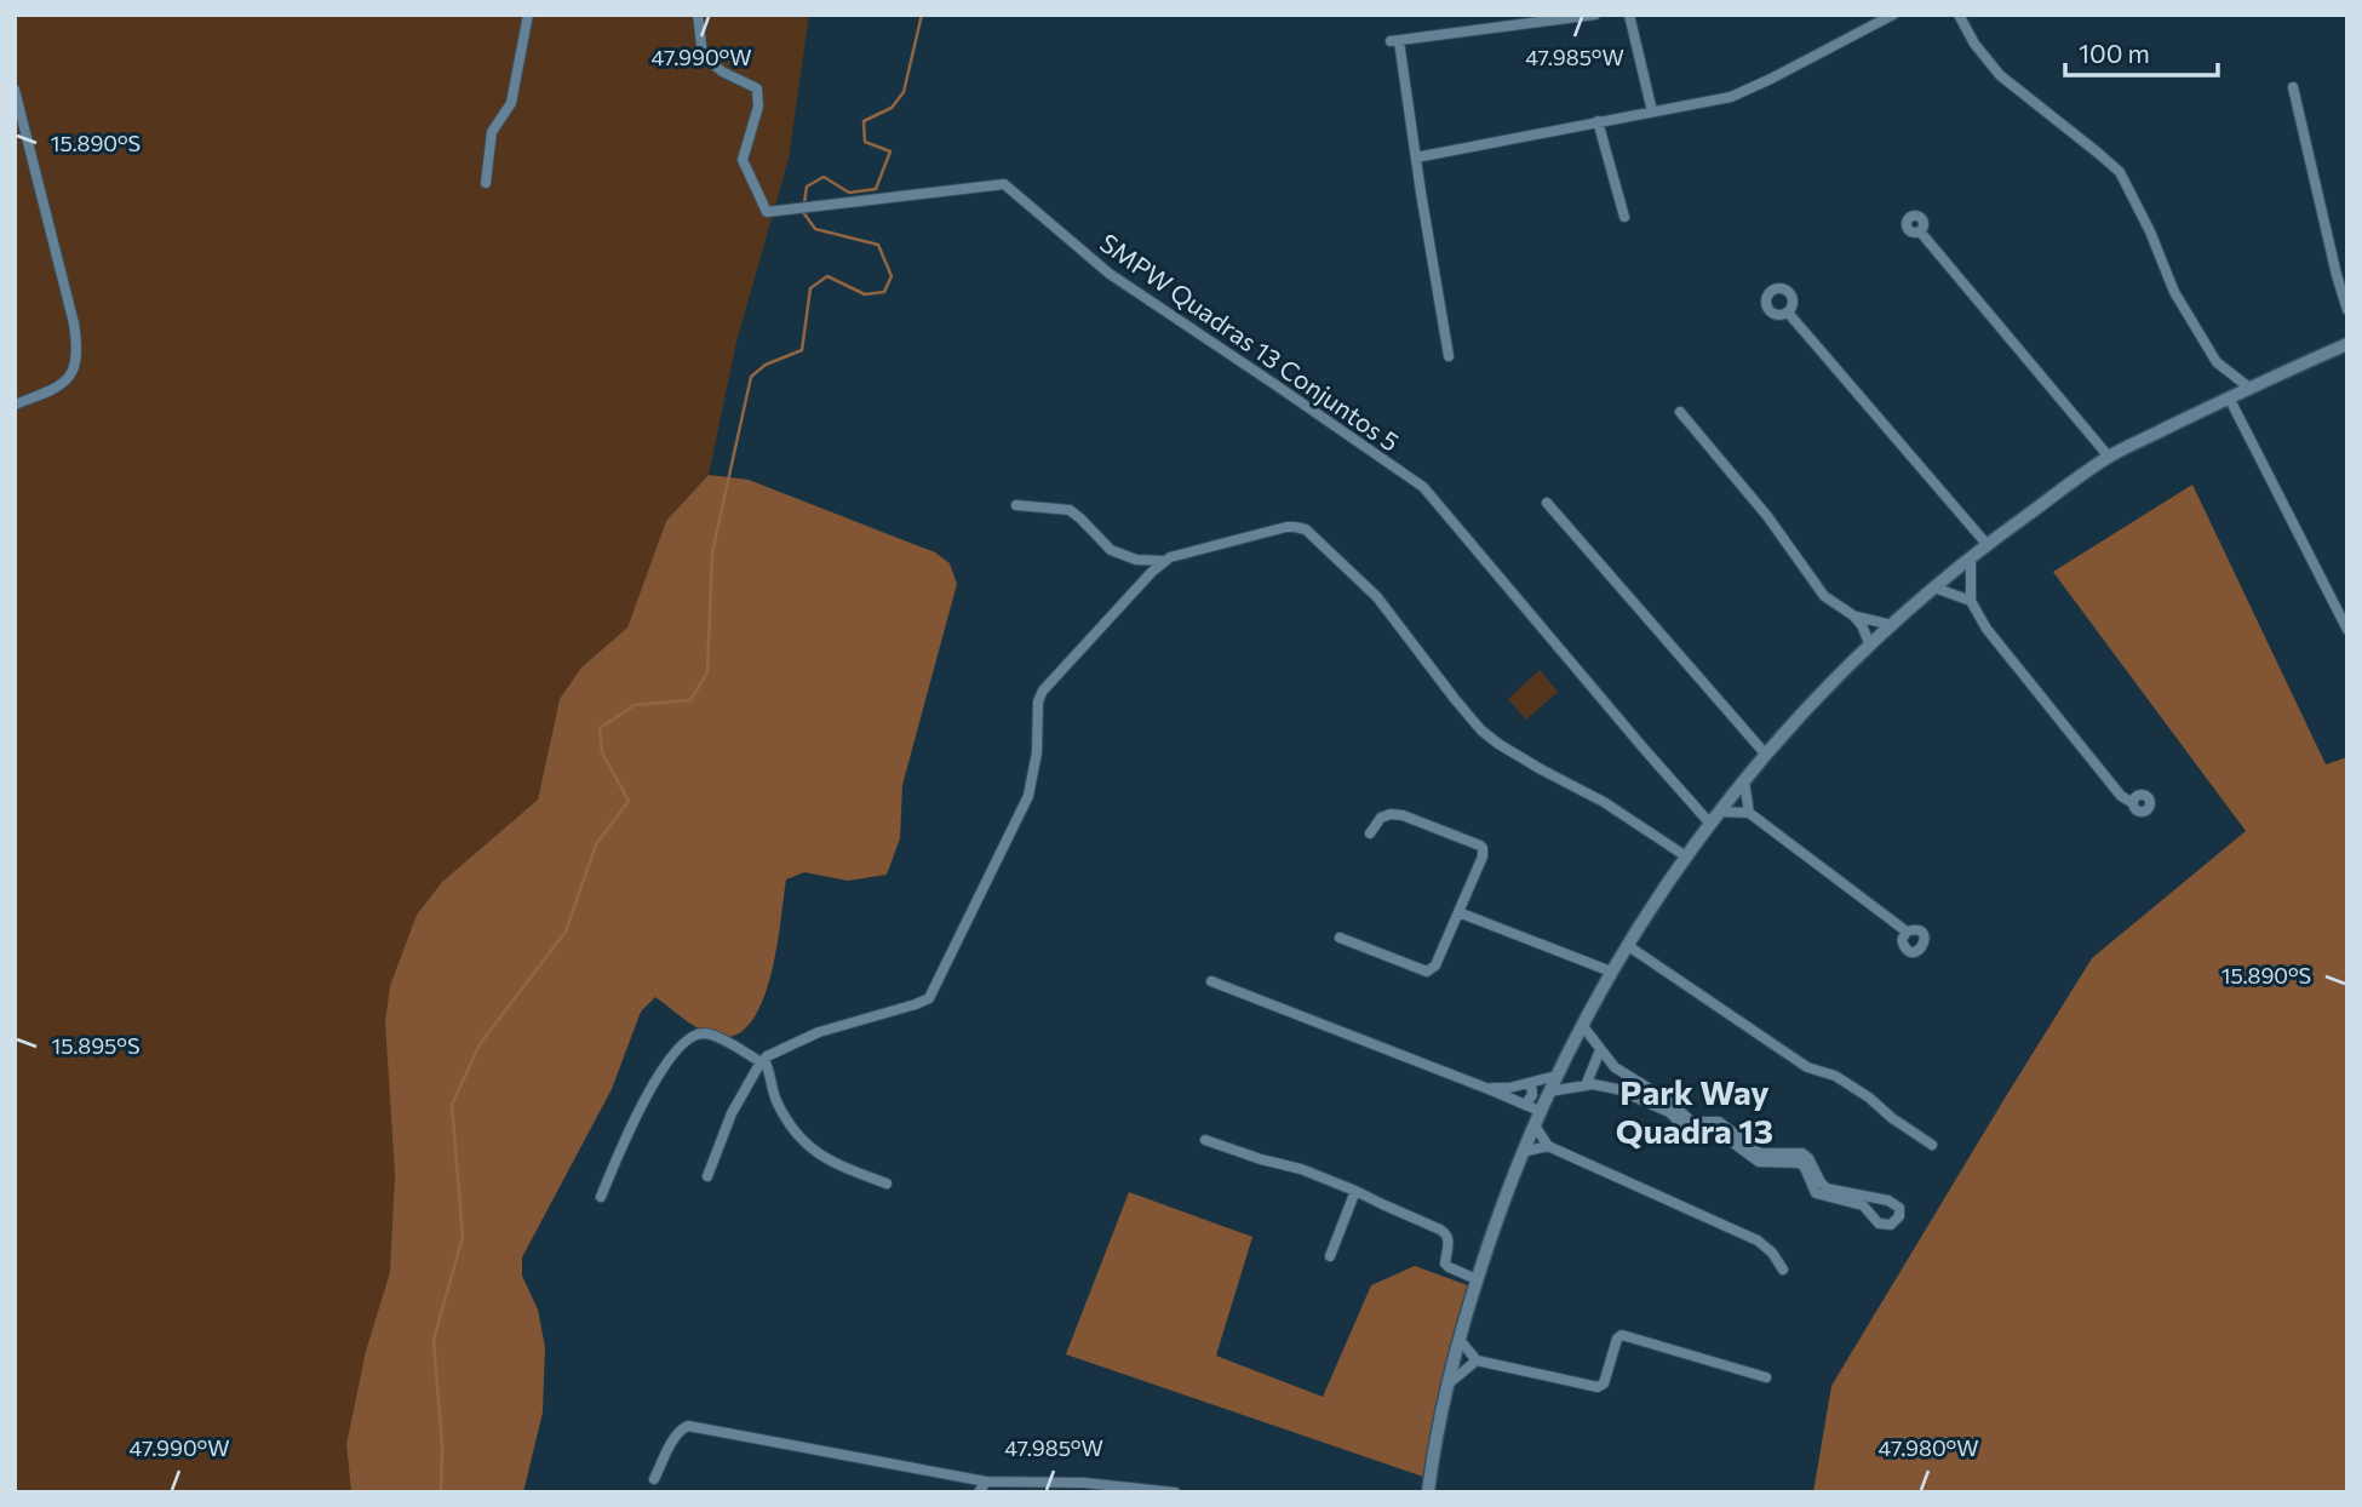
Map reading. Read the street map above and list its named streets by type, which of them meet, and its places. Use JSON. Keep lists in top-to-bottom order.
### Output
{
  "streets": {
    "street": ["SMPW Quadras 13 Conjuntos 5"]
  },
  "districts": ["Park Way Quadra 13"],
  "scale_bar": "100 m",
  "coordinates": [
    "47.990°W",
    "47.985°W",
    "15.890°S",
    "15.895°S",
    "47.980°W"
  ]
}
